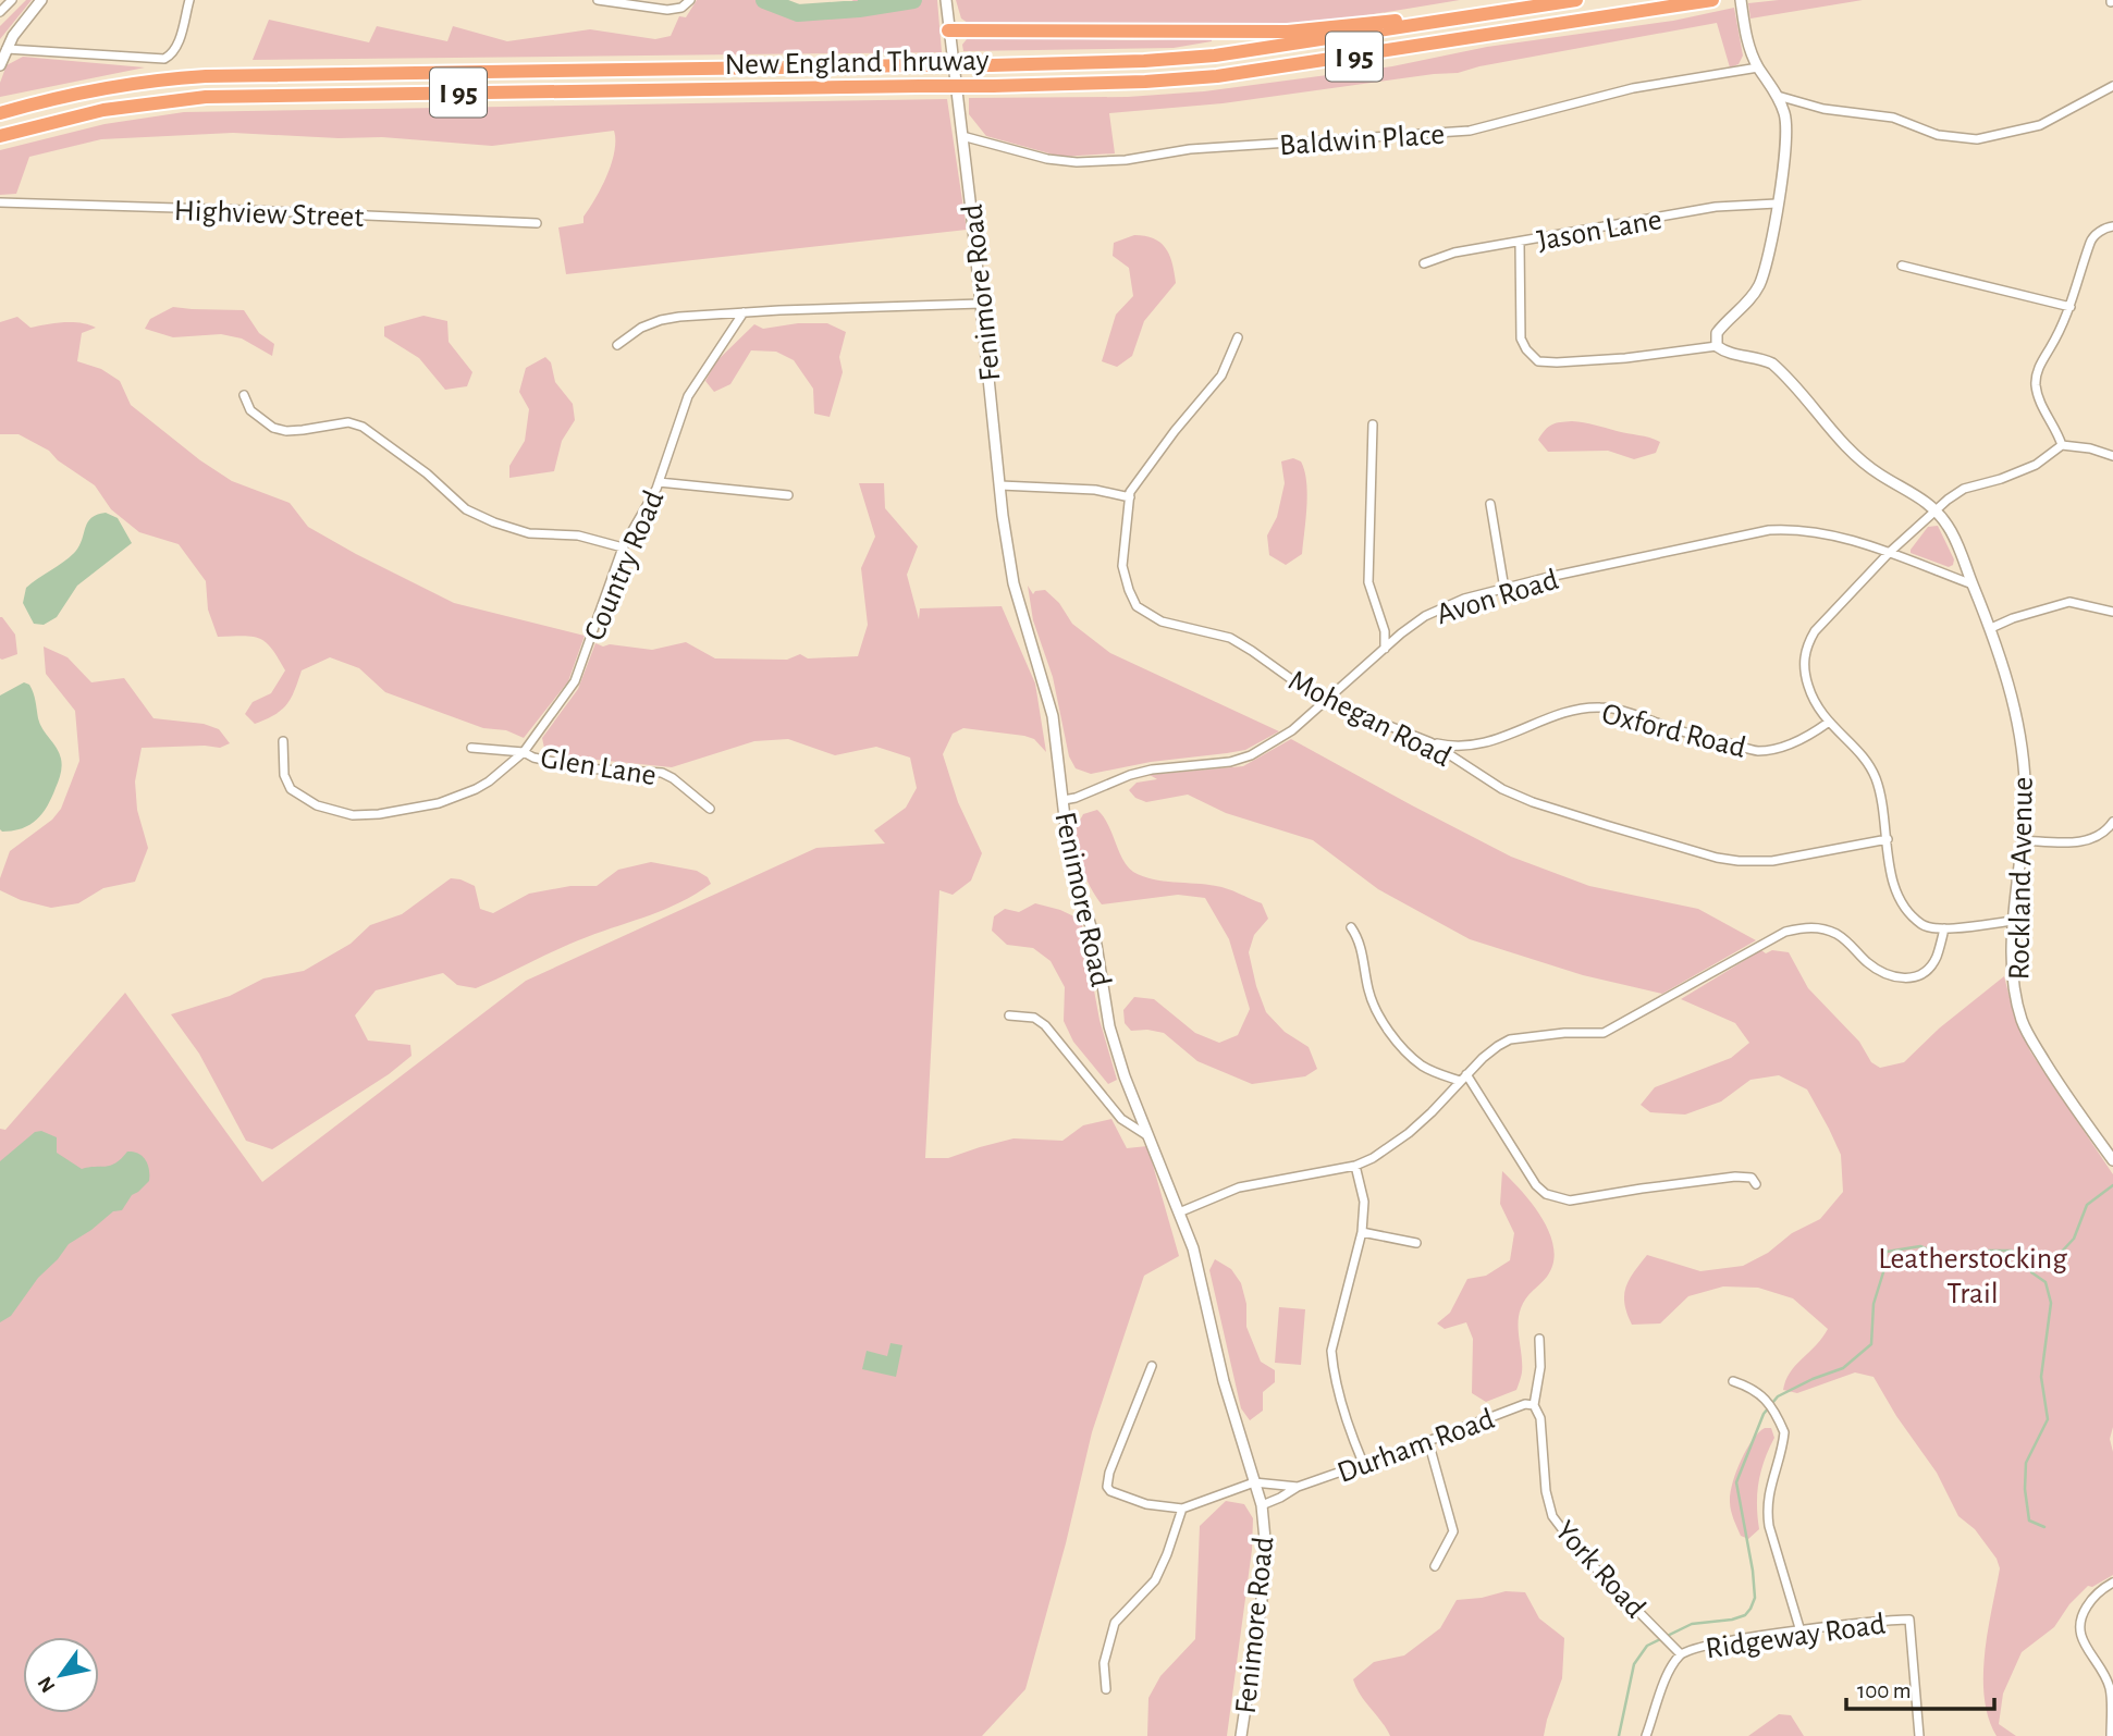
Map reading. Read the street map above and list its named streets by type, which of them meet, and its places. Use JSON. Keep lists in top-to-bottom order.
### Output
{
  "streets": {
    "highway": ["I 95", "New England Thruway"],
    "street": [
      "Baldwin Place",
      "Highview Street",
      "Jason Lane",
      "Fenimore Road",
      "Country Road",
      "Avon Road",
      "Mohegan Road",
      "Oxford Road",
      "Glen Lane",
      "Rockland Avenue",
      "Durham Road",
      "York Road",
      "Ridgeway Road"
    ]
  },
  "crossings": [
    ["Baldwin Place", "Fenimore Road"],
    ["Fenimore Road", "Avon Road"],
    ["Fenimore Road", "Durham Road"],
    ["Country Road", "Glen Lane"],
    ["Avon Road", "Mohegan Road"],
    ["Avon Road", "Rockland Avenue"],
    ["Mohegan Road", "Oxford Road"],
    ["Durham Road", "York Road"],
    ["York Road", "Ridgeway Road"]
  ],
  "parks": ["Leatherstocking Trail"],
  "scale_bar": "100 m",
  "north": "bottom left"
}
